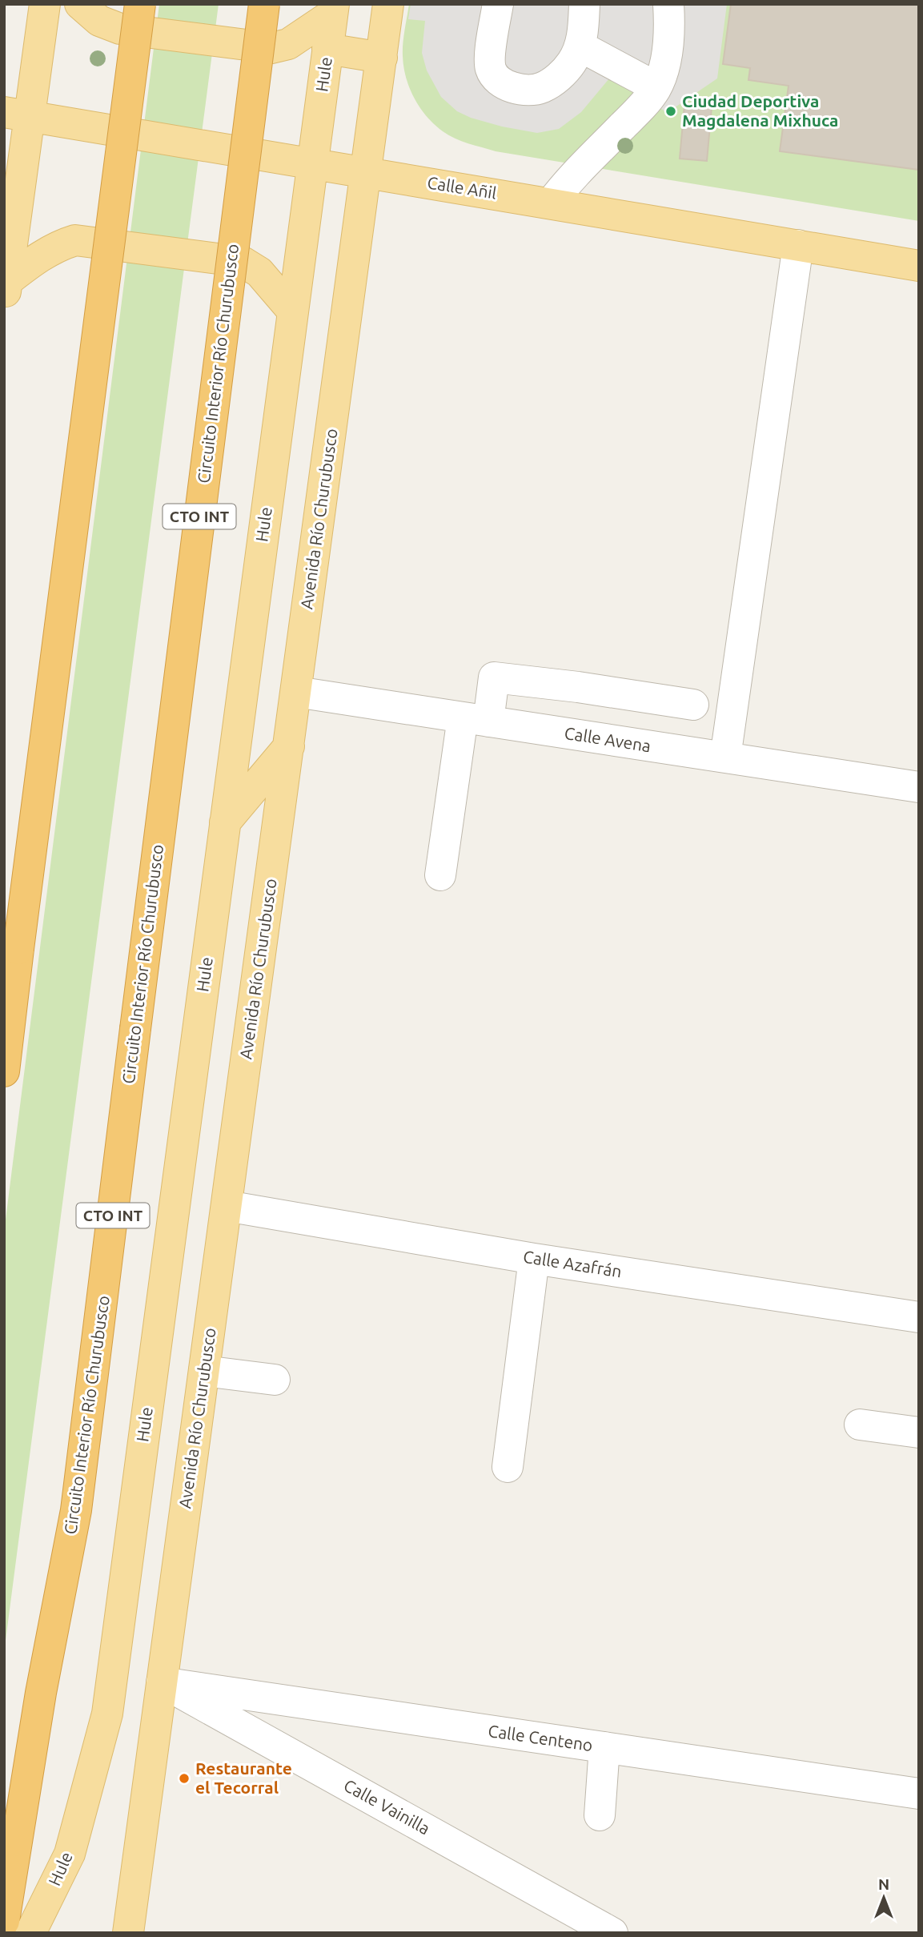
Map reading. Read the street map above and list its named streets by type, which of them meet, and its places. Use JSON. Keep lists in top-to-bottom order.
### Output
{
  "streets": {
    "highway": ["Circuito Interior Río Churubusco", "CTO INT"],
    "main road": ["Hule", "Calle Añil", "Avenida Río Churubusco"],
    "street": [
      "Calle Avena",
      "Calle Azafrán",
      "Calle Centeno",
      "Calle Vainilla"
    ]
  },
  "crossings": [
    ["Hule", "Calle Añil"],
    ["Calle Añil", "Avenida Río Churubusco"],
    ["Avenida Río Churubusco", "Calle Avena"],
    ["Avenida Río Churubusco", "Calle Azafrán"],
    ["Avenida Río Churubusco", "Calle Centeno"],
    ["Avenida Río Churubusco", "Calle Vainilla"],
    ["Calle Centeno", "Calle Vainilla"]
  ],
  "places": ["Ciudad Deportiva Magdalena Mixhuca", "Restaurante el Tecorral"],
  "north": "top"
}
